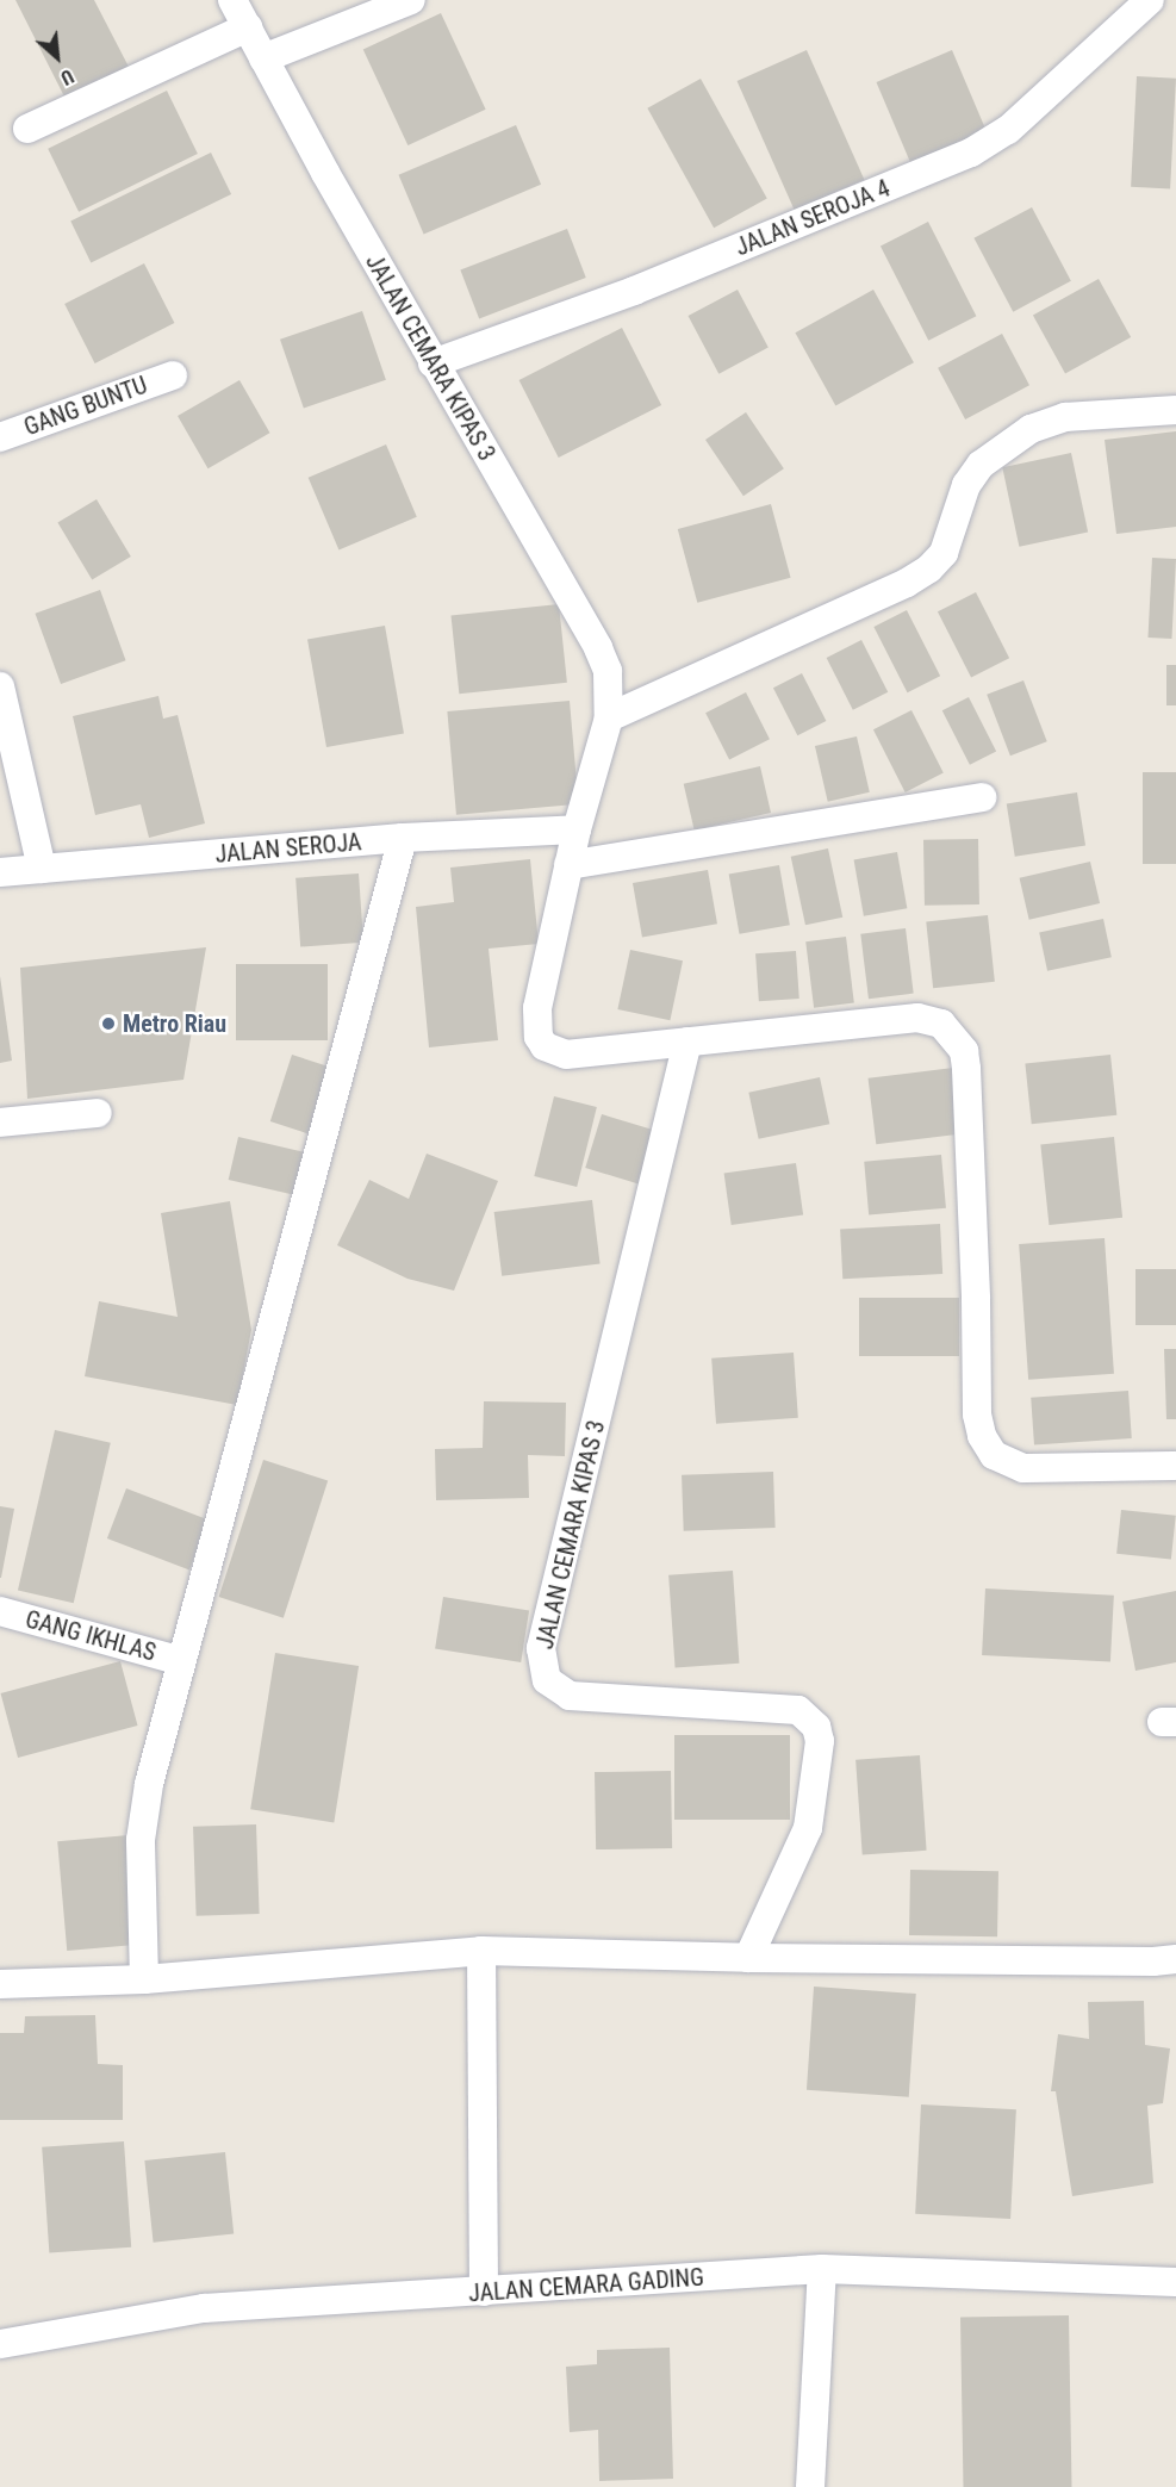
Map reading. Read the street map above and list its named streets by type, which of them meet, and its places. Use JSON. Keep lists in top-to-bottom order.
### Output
{
  "streets": {
    "street": [
      "JALAN SEROJA 4",
      "JALAN CEMARA KIPAS 3",
      "GANG BUNTU",
      "JALAN SEROJA",
      "GANG IKHLAS",
      "JALAN CEMARA GADING"
    ]
  },
  "crossings": [
    ["JALAN SEROJA 4", "JALAN CEMARA KIPAS 3"],
    ["JALAN CEMARA KIPAS 3", "JALAN SEROJA"]
  ],
  "places": ["Metro Riau"],
  "north": "bottom right"
}
